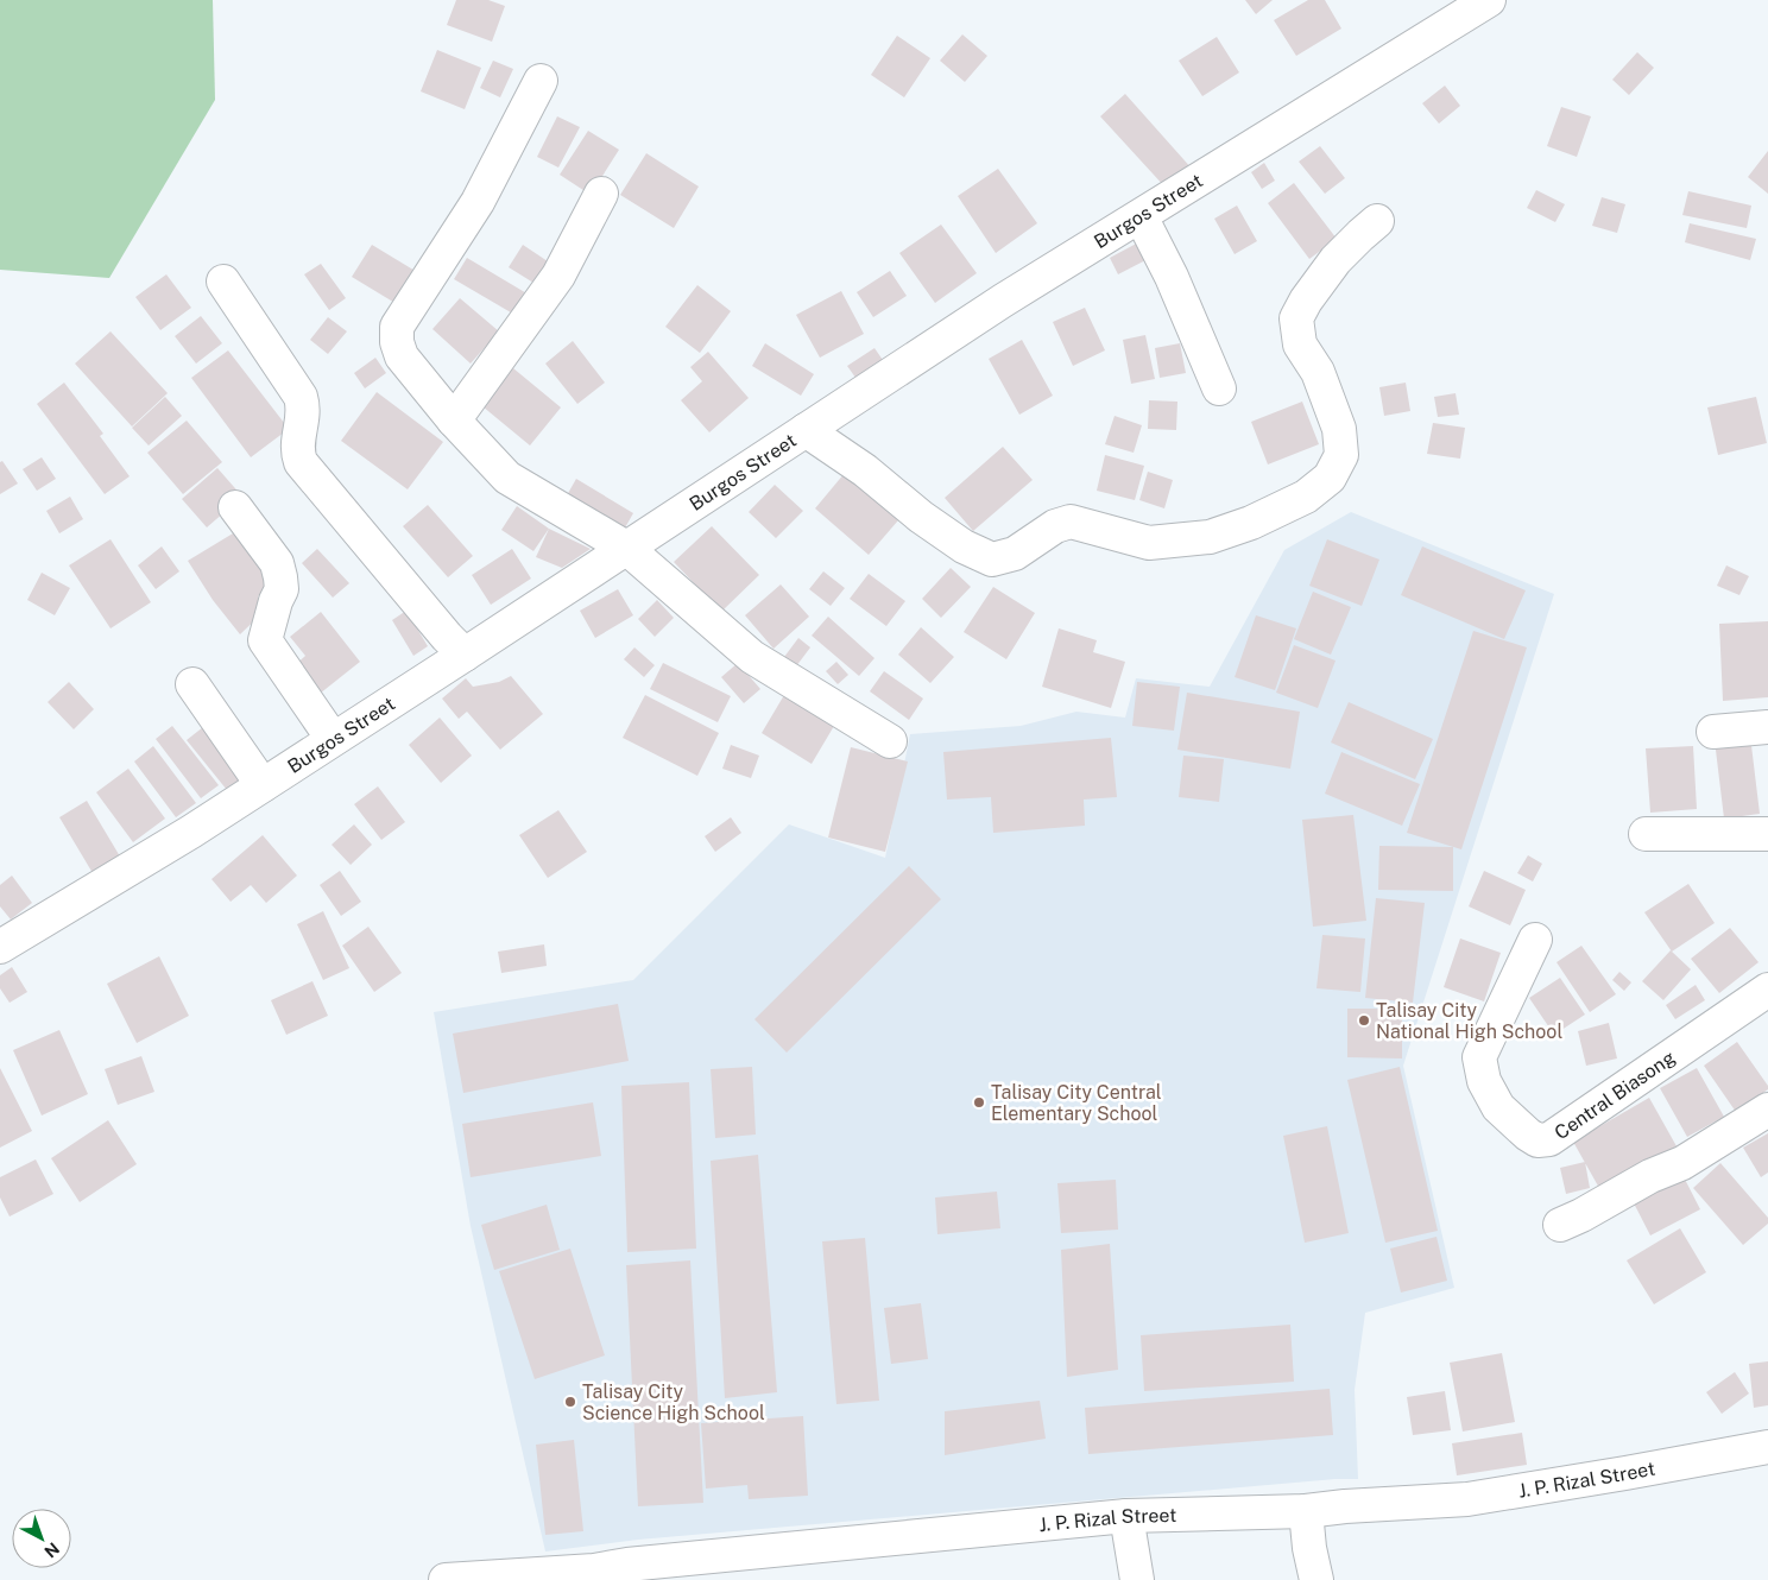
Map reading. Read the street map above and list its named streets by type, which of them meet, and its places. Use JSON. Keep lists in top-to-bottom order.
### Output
{
  "streets": {
    "street": ["Burgos Street", "Central Biasong", "J. P. Rizal Street"]
  },
  "places": ["Talisay City National High School", "Talisay City Central Elementary School", "Talisay City Science High School"],
  "north": "bottom right"
}
